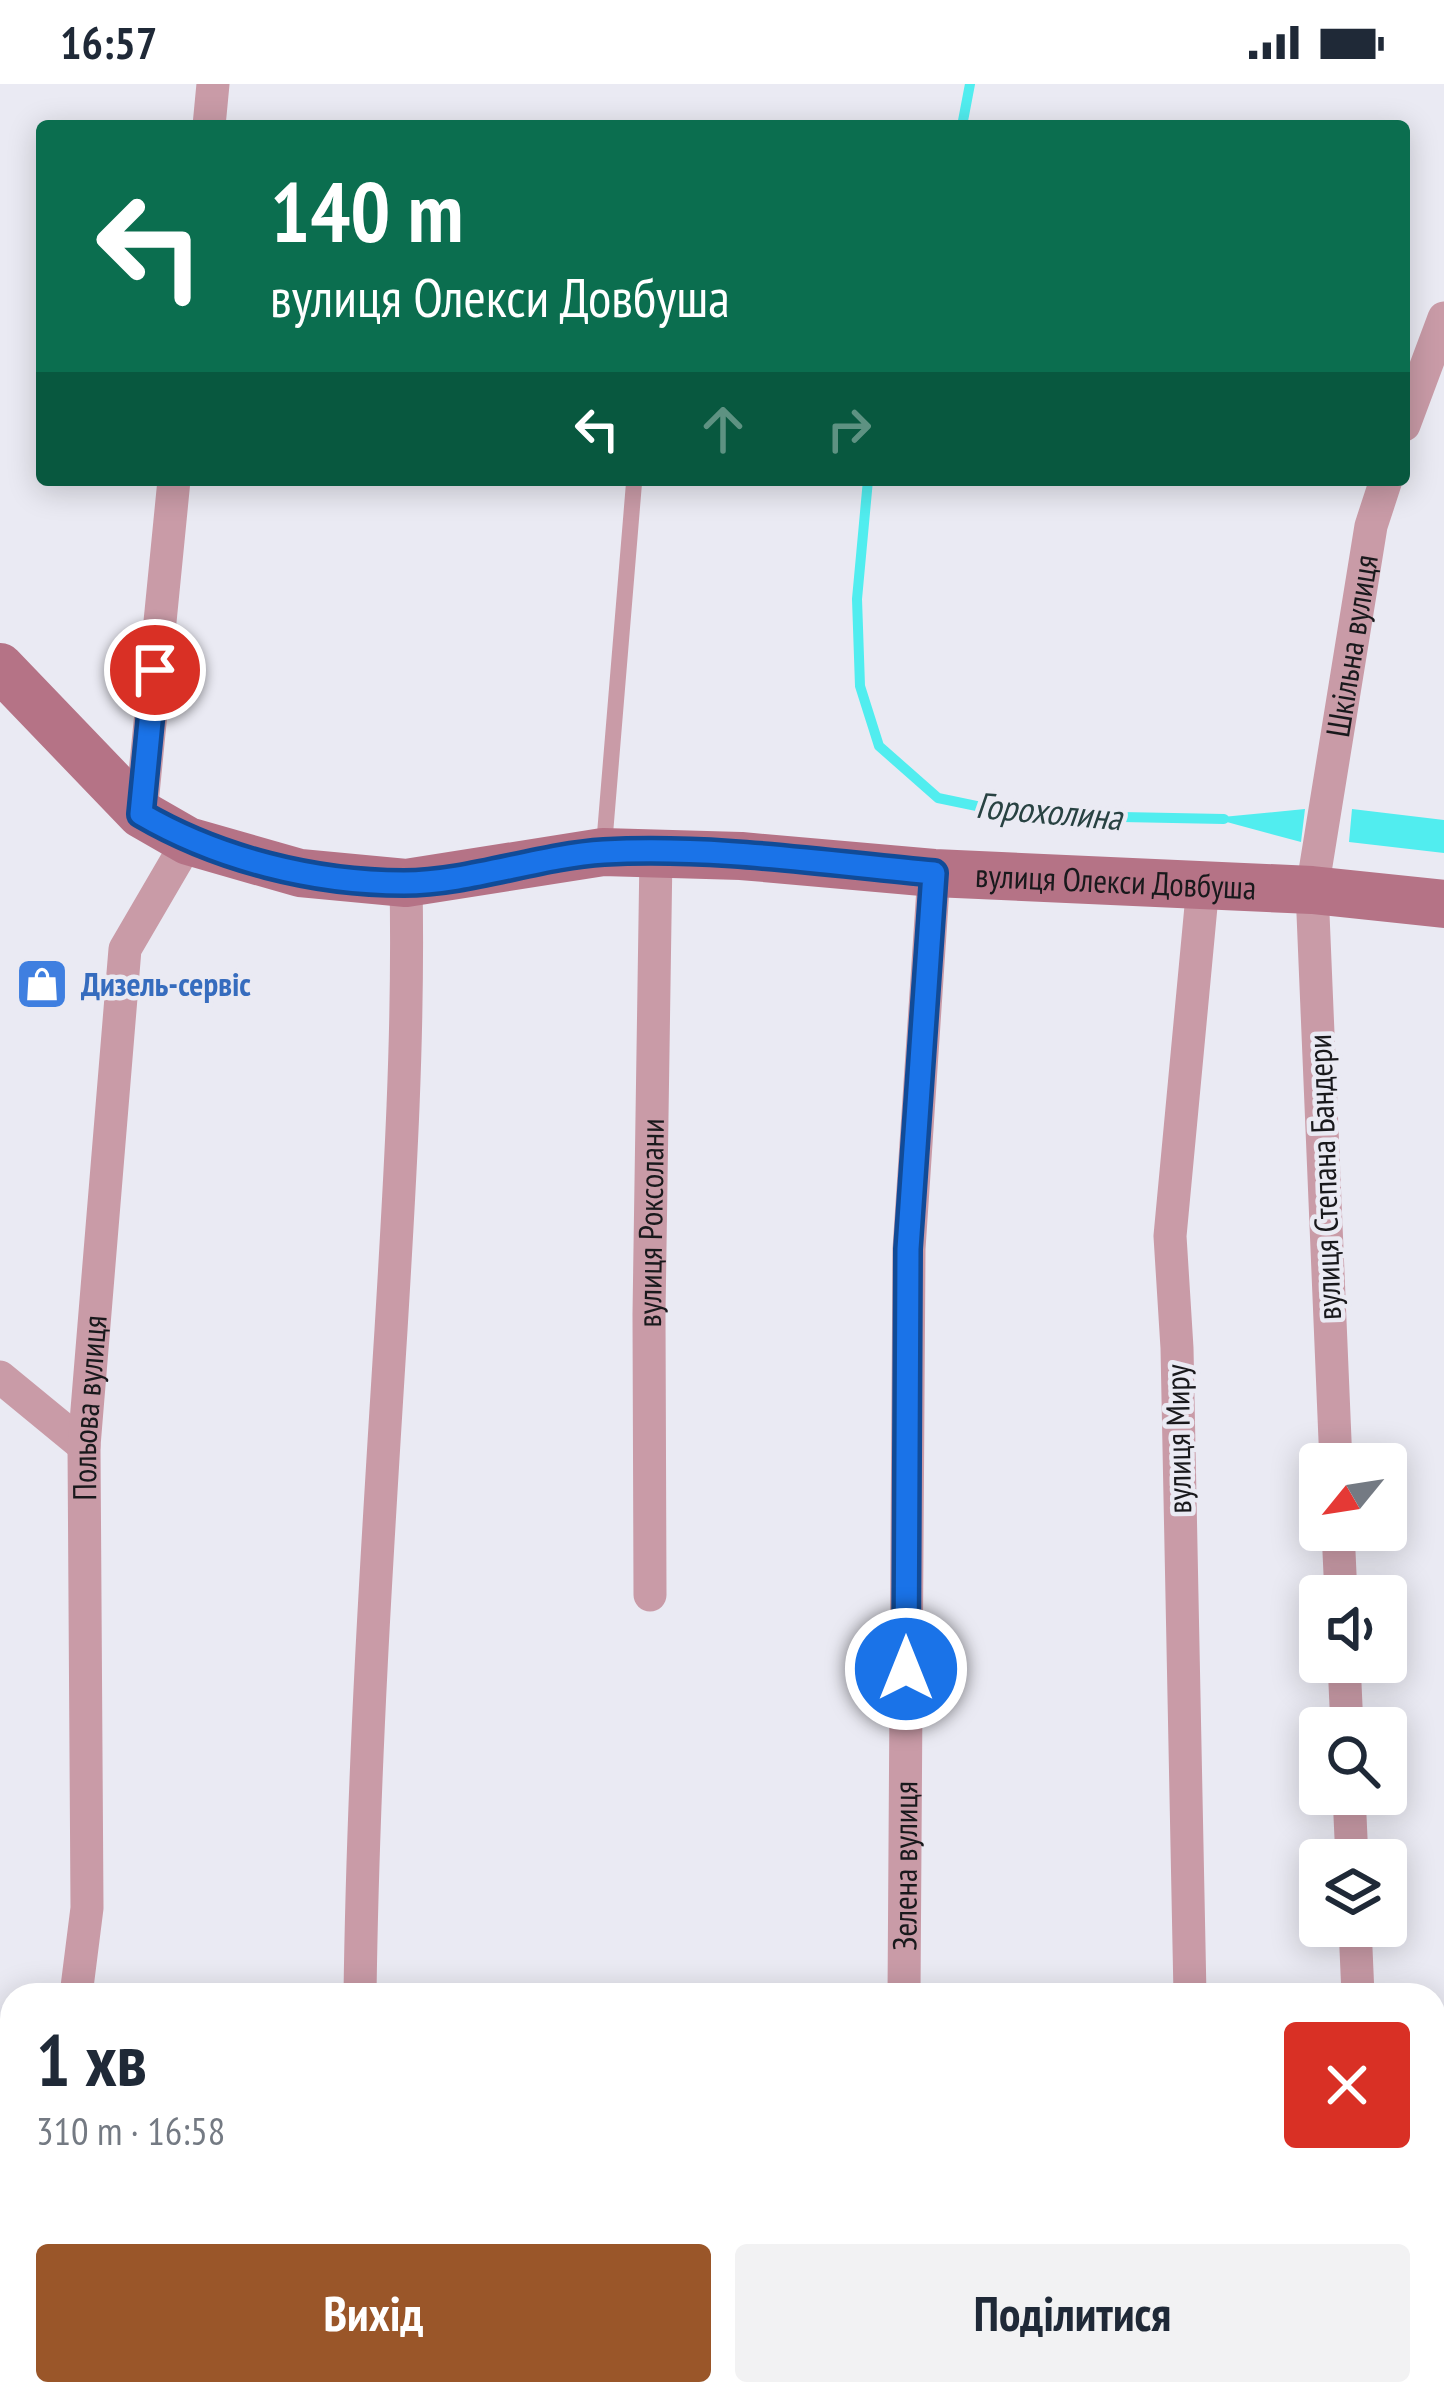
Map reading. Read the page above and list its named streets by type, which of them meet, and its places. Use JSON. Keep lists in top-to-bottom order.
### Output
{
  "streets": {
    "street": [
      "Шкільна вулиця",
      "вулиця Олекси Довбуша",
      "вулиця Степана Бандери",
      "вулиця Роксолани",
      "Польова вулиця",
      "вулиця Миру",
      "Зелена вулиця"
    ]
  },
  "crossings": [
    ["Шкільна вулиця", "вулиця Олекси Довбуша"],
    ["Шкільна вулиця", "вулиця Степана Бандери"],
    ["вулиця Олекси Довбуша", "вулиця Степана Бандери"],
    ["вулиця Олекси Довбуша", "вулиця Роксолани"],
    ["вулиця Олекси Довбуша", "Польова вулиця"],
    ["вулиця Олекси Довбуша", "вулиця Миру"],
    ["вулиця Олекси Довбуша", "Зелена вулиця"]
  ],
  "water": ["Горохолина"],
  "places": {
    "shop": ["Дизель-сервіс"]
  },
  "north": "bottom left",
  "page": {
    "status": "16:57",
    "turn": ["140 m", "вулиця Олекси Довбуша"],
    "heading": ["1 хв", "310 m · 16:58"],
    "buttons": ["Вихід", "Поділитися"]
  }
}
